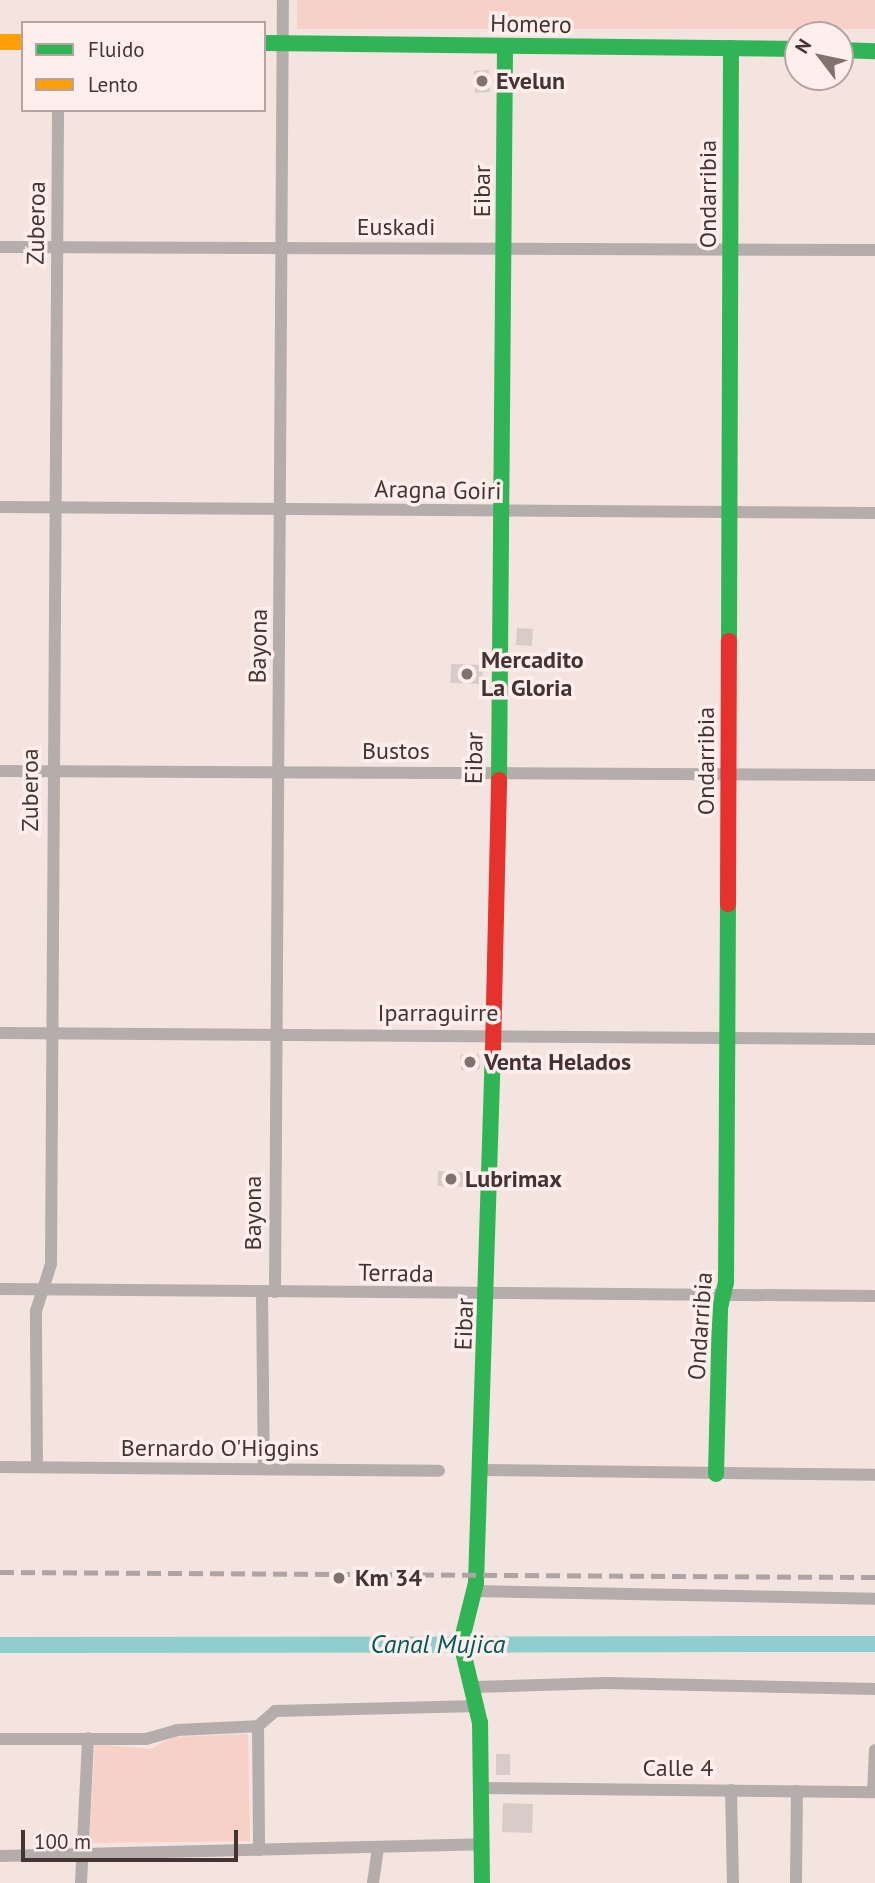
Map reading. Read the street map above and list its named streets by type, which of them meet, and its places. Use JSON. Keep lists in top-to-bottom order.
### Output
{
  "streets": {
    "street": [
      "Homero",
      "Eibar",
      "Ondarribia",
      "Zuberoa",
      "Euskadi",
      "Aragna Goiri",
      "Bayona",
      "Bustos",
      "Iparraguirre",
      "Terrada",
      "Bernardo O'Higgins",
      "Calle 4"
    ]
  },
  "crossings": [
    ["Homero", "Eibar"],
    ["Homero", "Ondarribia"],
    ["Homero", "Bayona"],
    ["Eibar", "Euskadi"],
    ["Eibar", "Aragna Goiri"],
    ["Eibar", "Bustos"],
    ["Eibar", "Iparraguirre"],
    ["Eibar", "Terrada"],
    ["Eibar", "Calle 4"],
    ["Ondarribia", "Euskadi"],
    ["Ondarribia", "Aragna Goiri"],
    ["Ondarribia", "Bustos"],
    ["Ondarribia", "Iparraguirre"],
    ["Ondarribia", "Terrada"],
    ["Zuberoa", "Euskadi"],
    ["Zuberoa", "Aragna Goiri"],
    ["Zuberoa", "Bustos"],
    ["Zuberoa", "Iparraguirre"],
    ["Zuberoa", "Terrada"],
    ["Zuberoa", "Bernardo O'Higgins"],
    ["Euskadi", "Bayona"],
    ["Aragna Goiri", "Bayona"],
    ["Bayona", "Bustos"],
    ["Bayona", "Iparraguirre"],
    ["Bayona", "Terrada"],
    ["Bayona", "Bernardo O'Higgins"]
  ],
  "water": ["Canal Mujica"],
  "places": [
    "Evelun",
    "Mercadito La Gloria",
    "Venta Helados",
    "Lubrimax",
    "Km 34"
  ],
  "legend": ["Fluido", "Lento"],
  "scale_bar": "100 m",
  "north": "top left"
}
